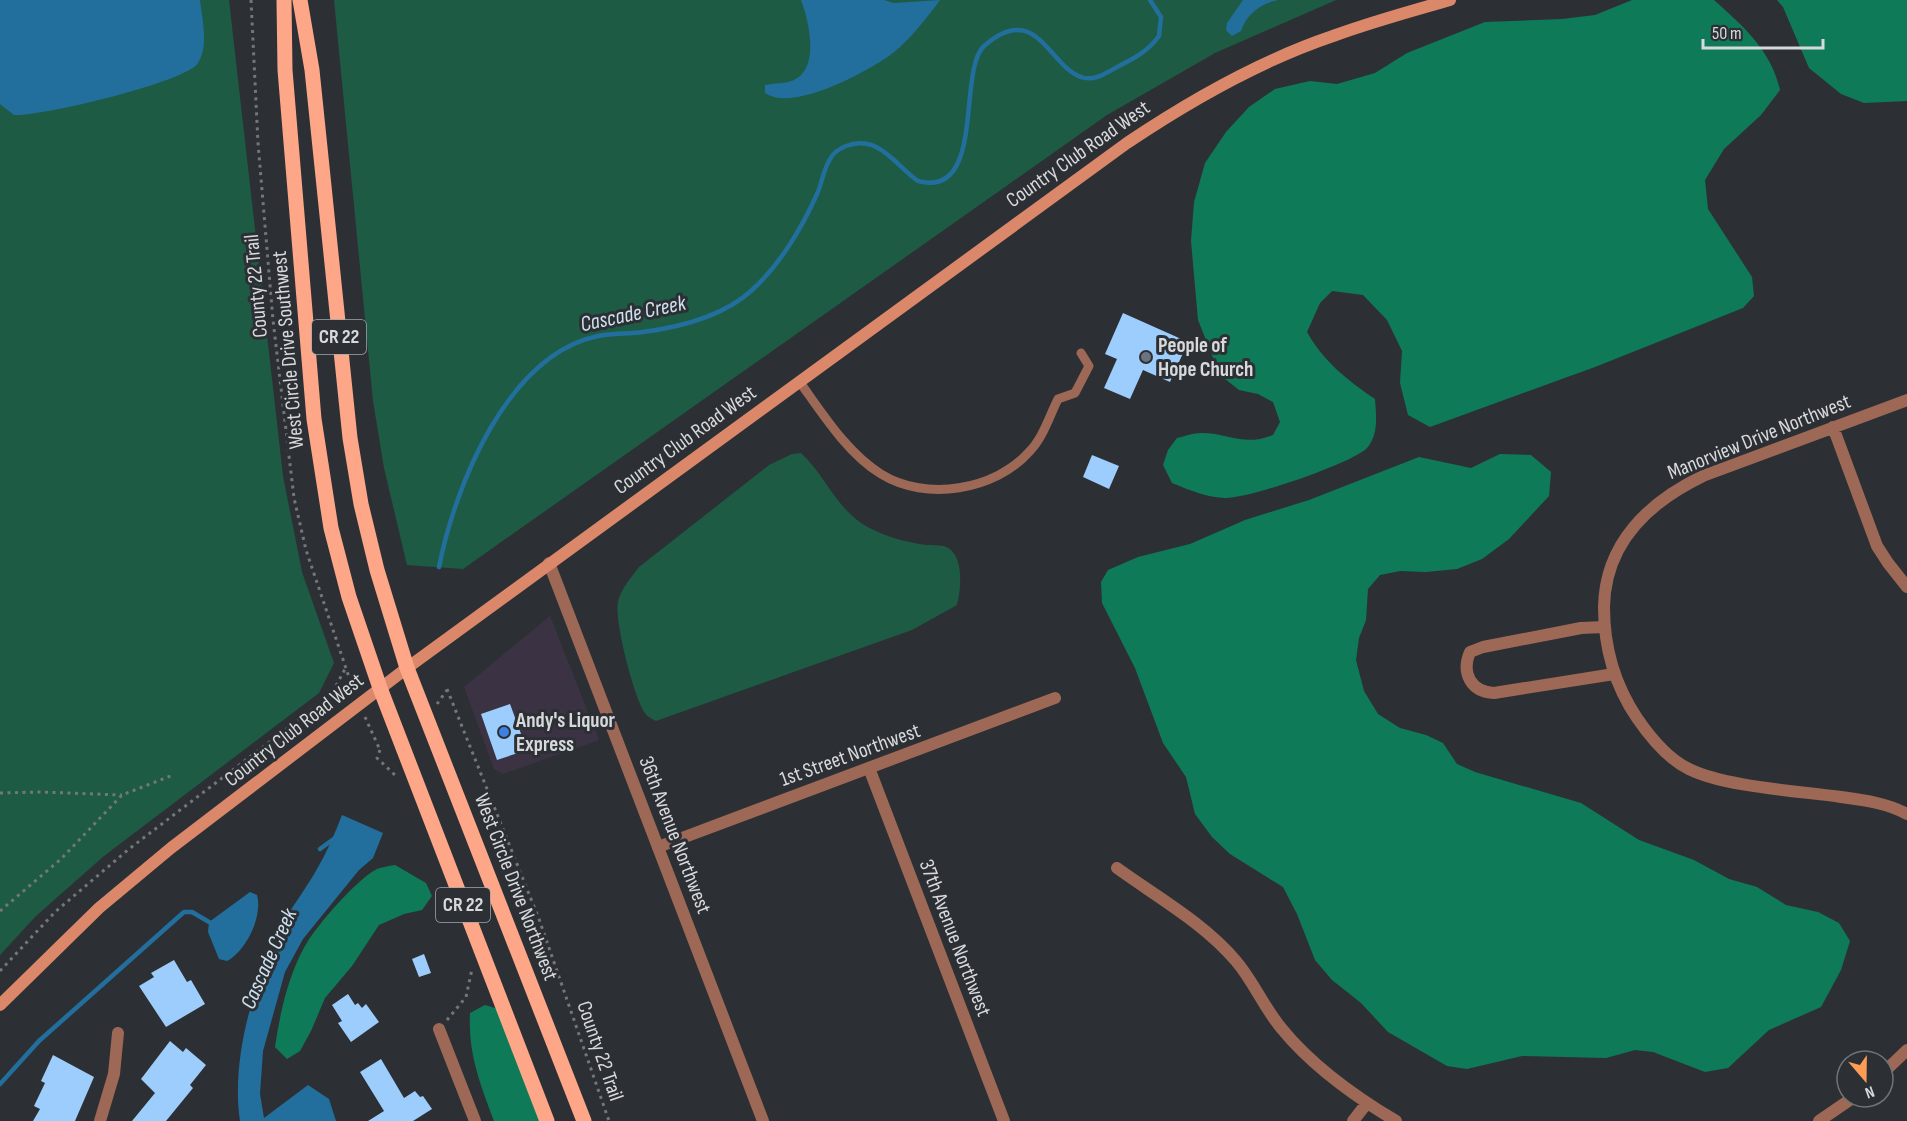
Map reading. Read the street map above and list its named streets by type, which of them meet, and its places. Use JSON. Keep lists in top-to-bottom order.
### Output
{
  "streets": {
    "main road": [
      "Country Club Road West",
      "CR 22",
      "West Circle Drive Southwest",
      "West Circle Drive Northwest"
    ],
    "street": [
      "Manorview Drive Northwest",
      "1st Street Northwest",
      "36th Avenue Northwest",
      "37th Avenue Northwest"
    ],
    "path": ["County 22 Trail"]
  },
  "crossings": [
    ["Country Club Road West", "CR 22"],
    ["Country Club Road West", "West Circle Drive Southwest"],
    ["Country Club Road West", "36th Avenue Northwest"],
    ["Country Club Road West", "West Circle Drive Northwest"],
    ["CR 22", "West Circle Drive Southwest"],
    ["CR 22", "West Circle Drive Northwest"],
    ["1st Street Northwest", "36th Avenue Northwest"],
    ["1st Street Northwest", "37th Avenue Northwest"]
  ],
  "water": ["Cascade Creek"],
  "places": ["People of Hope Church", "Andy's Liquor Express"],
  "scale_bar": "50 m",
  "north": "bottom"
}
